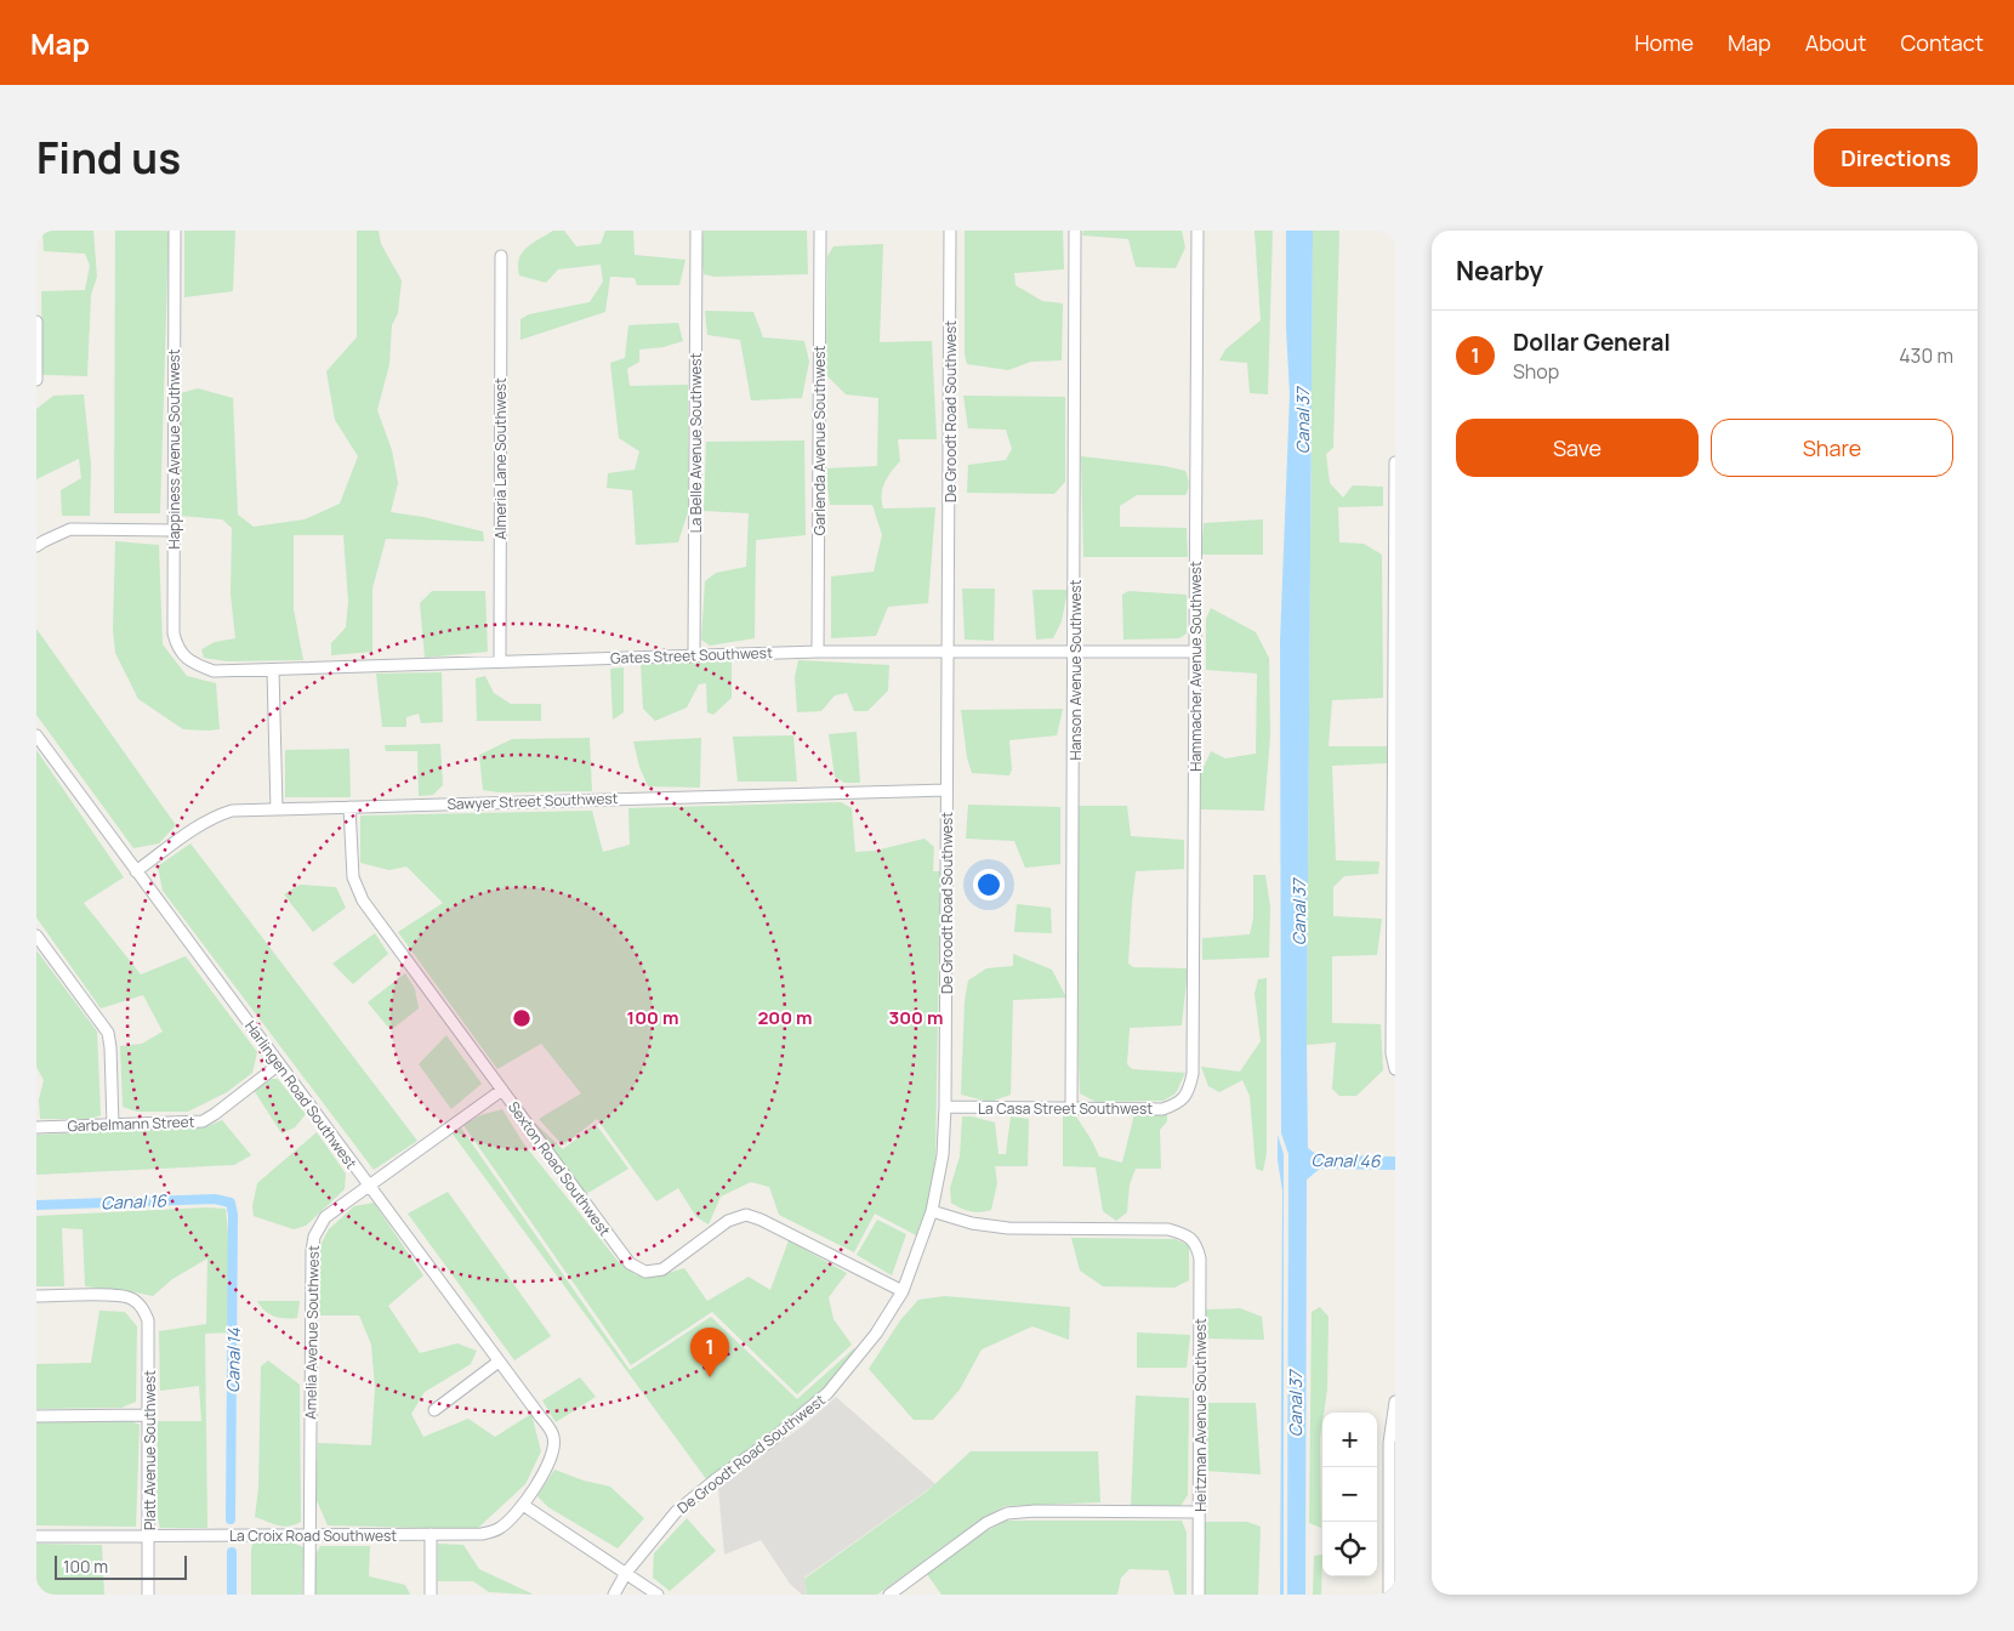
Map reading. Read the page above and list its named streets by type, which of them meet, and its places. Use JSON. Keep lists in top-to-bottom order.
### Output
{
  "streets": {
    "street": [
      "De Groodt Road Southwest",
      "Garlenda Avenue Southwest",
      "La Belle Avenue Southwest",
      "Happiness Avenue Southwest",
      "Almeria Lane Southwest",
      "Gates Street Southwest",
      "Hammacher Avenue Southwest",
      "Hanson Avenue Southwest",
      "Sawyer Street Southwest",
      "Harlingen Road Southwest",
      "La Casa Street Southwest",
      "Garbelmann Street",
      "Sexton Road Southwest",
      "Amelia Avenue Southwest",
      "Heitzman Avenue Southwest",
      "Platt Avenue Southwest",
      "La Croix Road Southwest"
    ]
  },
  "crossings": [
    ["De Groodt Road Southwest", "Gates Street Southwest"],
    ["De Groodt Road Southwest", "Sawyer Street Southwest"],
    ["De Groodt Road Southwest", "La Casa Street Southwest"],
    ["De Groodt Road Southwest", "Sexton Road Southwest"],
    ["De Groodt Road Southwest", "Heitzman Avenue Southwest"],
    ["Garlenda Avenue Southwest", "Gates Street Southwest"],
    ["La Belle Avenue Southwest", "Gates Street Southwest"],
    ["Happiness Avenue Southwest", "Gates Street Southwest"],
    ["Almeria Lane Southwest", "Gates Street Southwest"],
    ["Gates Street Southwest", "Hammacher Avenue Southwest"],
    ["Gates Street Southwest", "Hanson Avenue Southwest"],
    ["Hammacher Avenue Southwest", "La Casa Street Southwest"],
    ["Hanson Avenue Southwest", "La Casa Street Southwest"],
    ["Sawyer Street Southwest", "Harlingen Road Southwest"],
    ["Sawyer Street Southwest", "Sexton Road Southwest"],
    ["Harlingen Road Southwest", "Garbelmann Street"],
    ["Harlingen Road Southwest", "Amelia Avenue Southwest"],
    ["Harlingen Road Southwest", "La Croix Road Southwest"],
    ["Sexton Road Southwest", "Amelia Avenue Southwest"],
    ["Amelia Avenue Southwest", "La Croix Road Southwest"],
    ["Platt Avenue Southwest", "La Croix Road Southwest"]
  ],
  "water": [
    "Canal 37",
    "Canal 46",
    "Canal 16",
    "Canal 14"
  ],
  "scale_bar": "100 m",
  "page": {
    "header": "Map",
    "nav": [
      "Home",
      "Map",
      "About",
      "Contact"
    ],
    "title": "Find us",
    "buttons": [
      "Directions",
      ["Save", "Share"]
    ],
    "heading": "Nearby",
    "list": [
      {
        "mark": "1",
        "name": "Dollar General",
        "note": "Shop",
        "value": "430 m"
      }
    ],
    "pins": "1",
    "map_buttons": ["+", "−"],
    "scale": "100 m"
  },
  "rings": ["100 m", "200 m", "300 m"]
}
